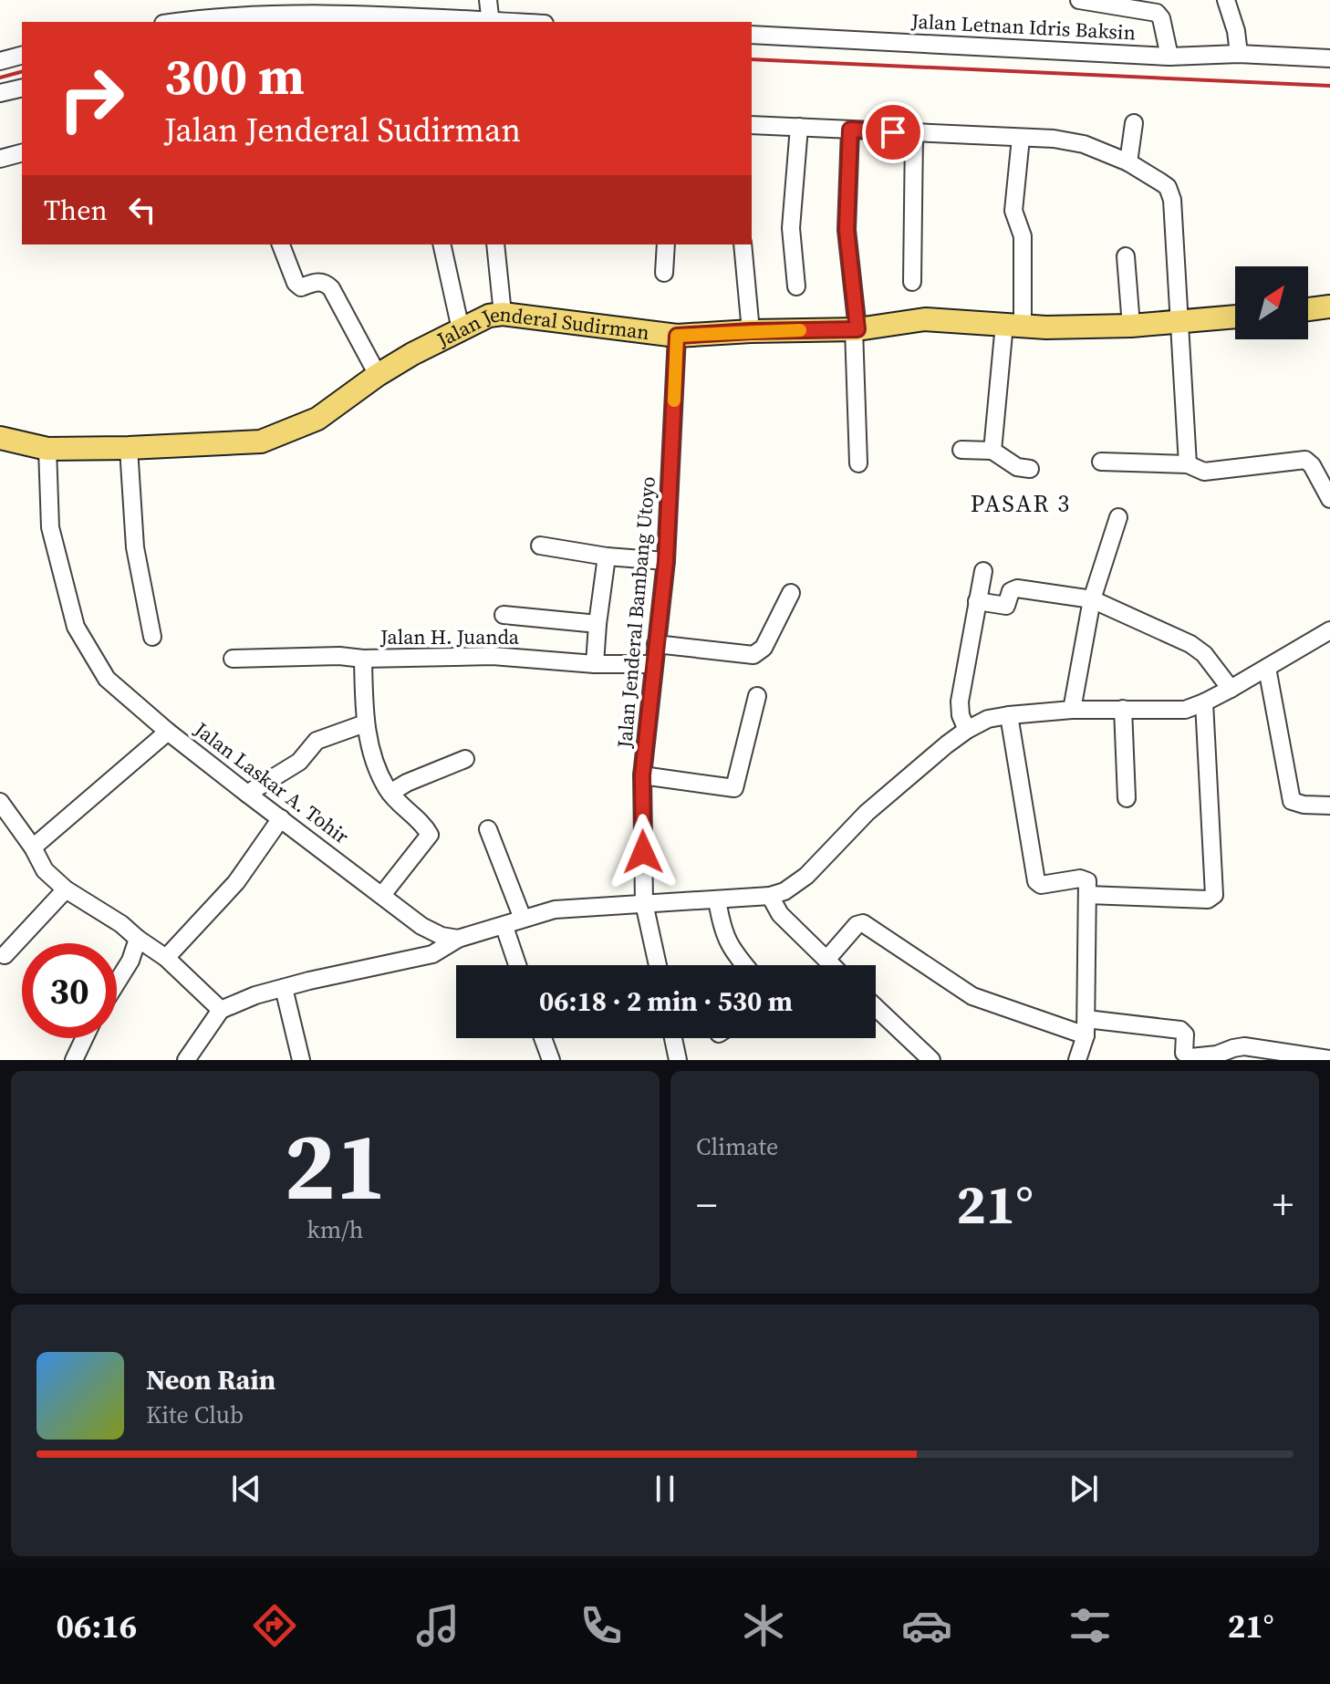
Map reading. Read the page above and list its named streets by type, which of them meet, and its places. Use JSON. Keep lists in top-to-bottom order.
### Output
{
  "streets": {
    "main road": ["Jalan Jenderal Sudirman"],
    "street": [
      "Jalan Letnan Idris Baksin",
      "Jalan Jenderal Bambang Utoyo",
      "Jalan H. Juanda",
      "Jalan Laskar A. Tohir"
    ]
  },
  "crossings": [
    ["Jalan Jenderal Sudirman", "Jalan Jenderal Bambang Utoyo"],
    ["Jalan Jenderal Sudirman", "Jalan Laskar A. Tohir"],
    ["Jalan Jenderal Bambang Utoyo", "Jalan H. Juanda"],
    ["Jalan H. Juanda", "Jalan Laskar A. Tohir"]
  ],
  "districts": ["PASAR 3"],
  "north": "top right",
  "page": {
    "turn": ["300 m", "Jalan Jenderal Sudirman"],
    "then": "Then",
    "limit": "30",
    "trip": "06:18 · 2 min · 530 m",
    "tile": [
      ["21", "km/h"],
      "Climate"
    ],
    "heat": ["−", "21°", "+"],
    "song": ["Neon Rain", "Kite Club"],
    "tabs": ["06:16", "21°"]
  }
}
